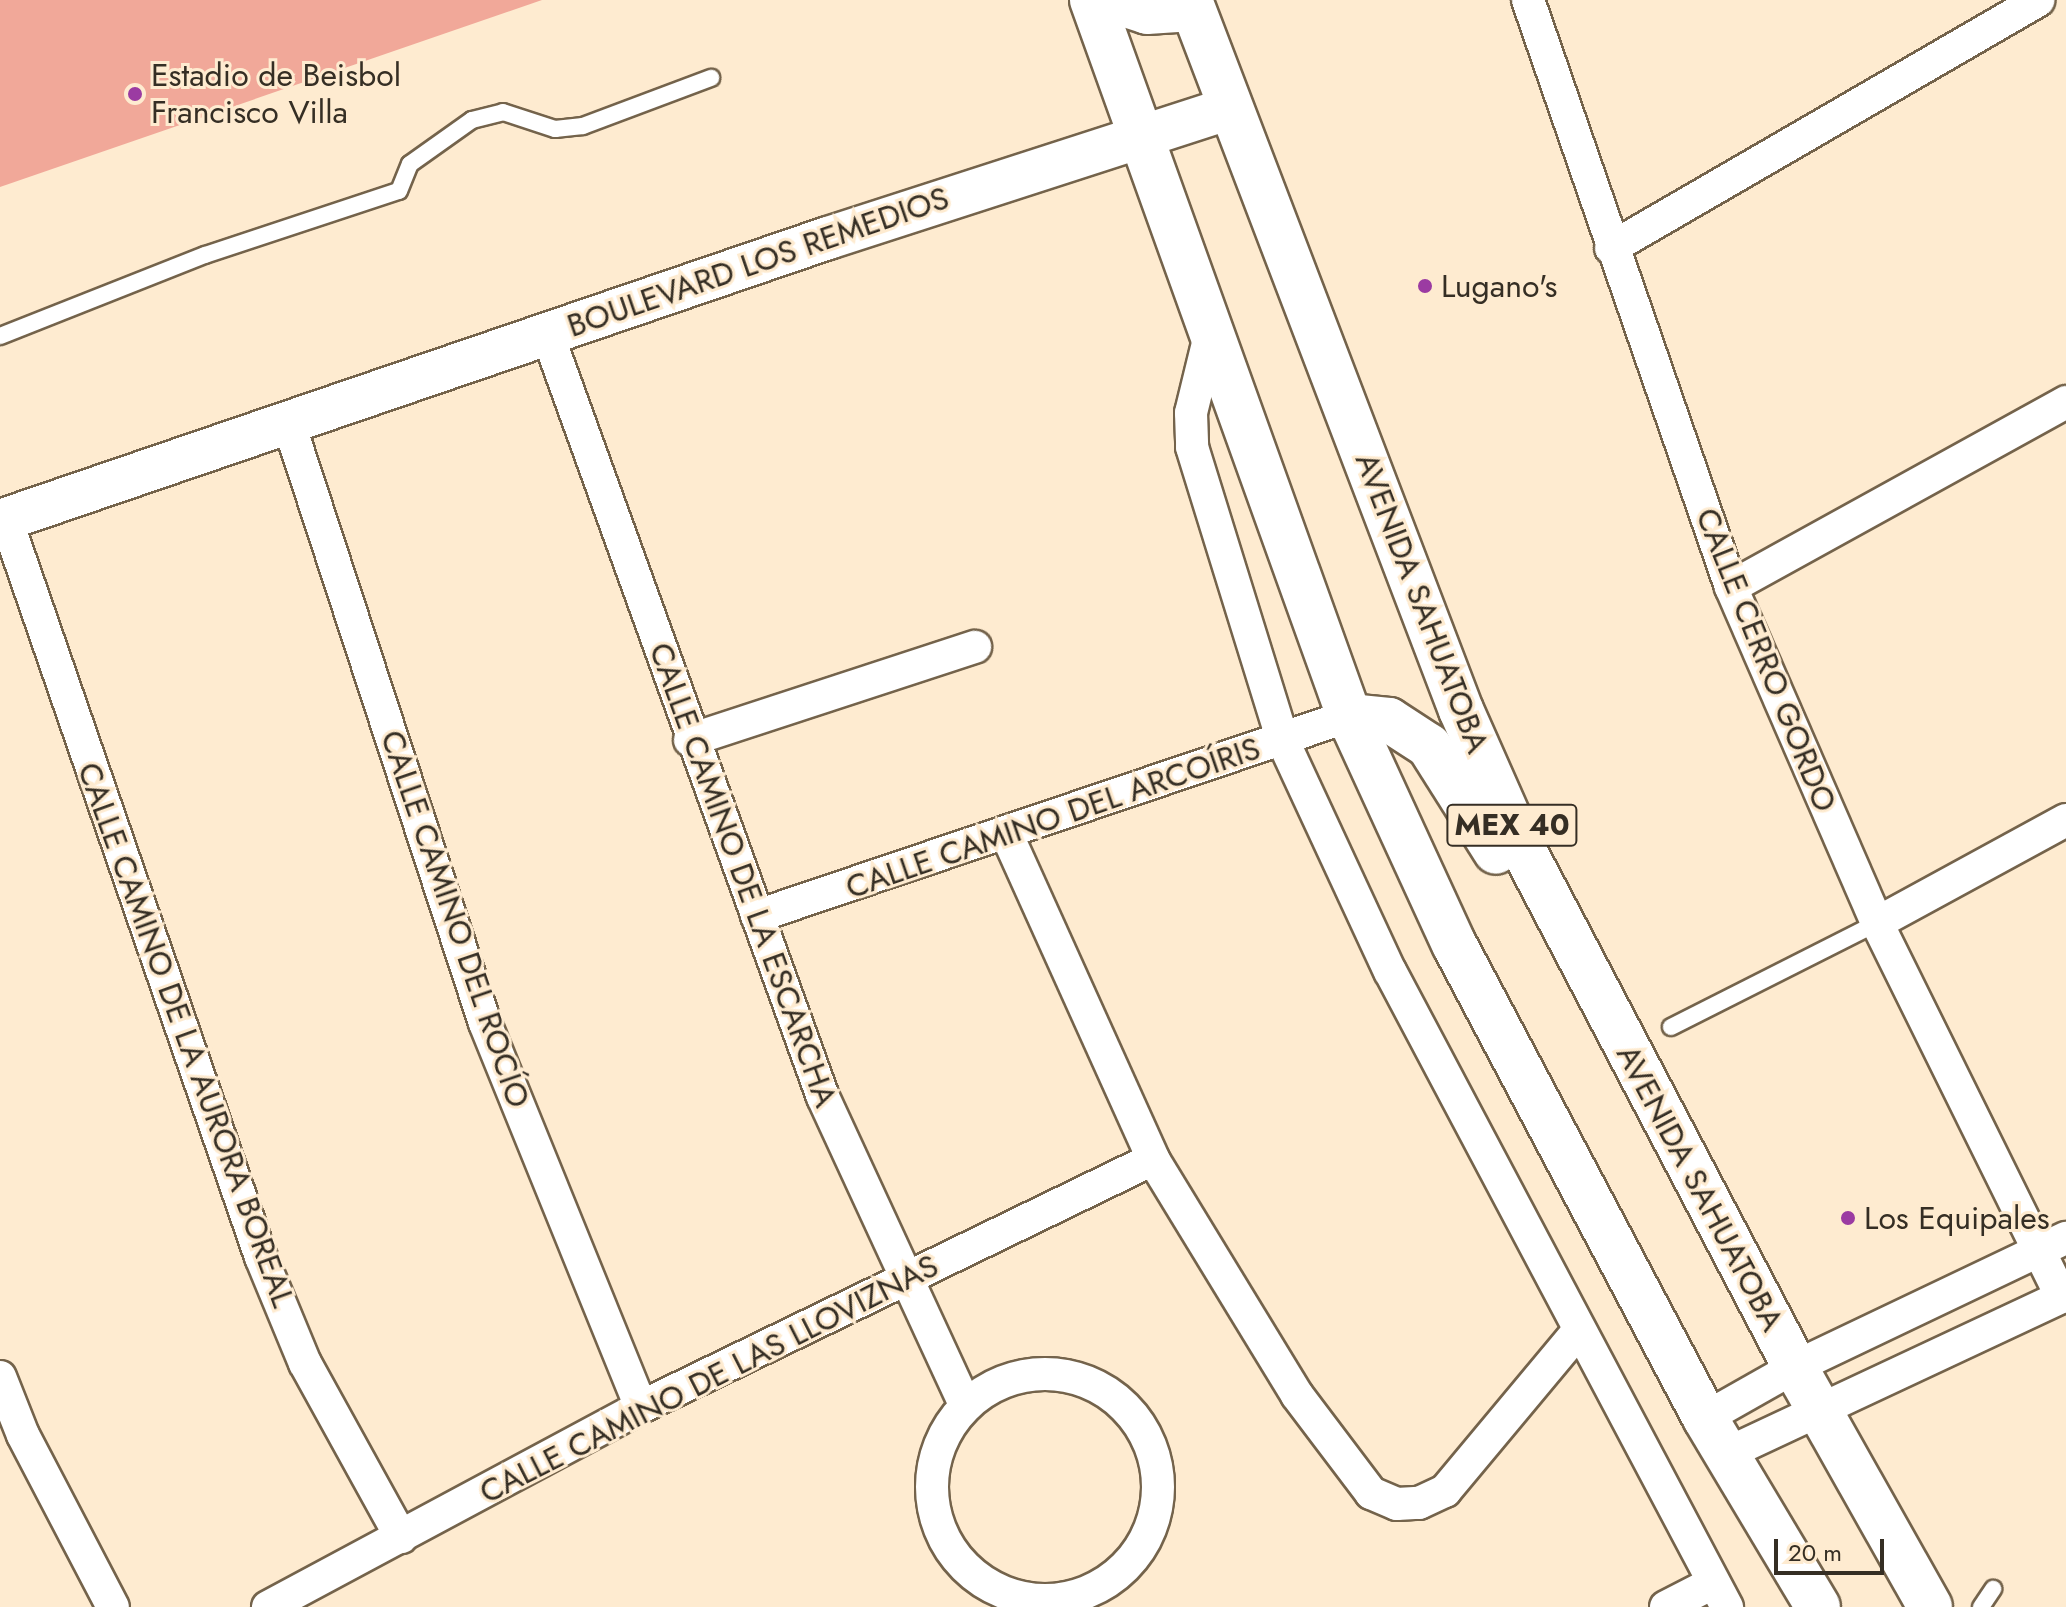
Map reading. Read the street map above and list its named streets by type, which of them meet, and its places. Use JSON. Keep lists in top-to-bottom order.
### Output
{
  "streets": {
    "main road": ["AVENIDA SAHUATOBA", "MEX 40"],
    "street": [
      "BOULEVARD LOS REMEDIOS",
      "CALLE CERRO GORDO",
      "CALLE CAMINO DEL ARCOÍRIS",
      "CALLE CAMINO DE LA ESCARCHA",
      "CALLE CAMINO DEL ROCÍO",
      "CALLE CAMINO DE LA AURORA BOREAL",
      "CALLE CAMINO DE LAS LLOVIZNAS"
    ]
  },
  "crossings": [
    ["BOULEVARD LOS REMEDIOS", "AVENIDA SAHUATOBA"],
    ["BOULEVARD LOS REMEDIOS", "MEX 40"],
    ["BOULEVARD LOS REMEDIOS", "CALLE CAMINO DE LA ESCARCHA"],
    ["BOULEVARD LOS REMEDIOS", "CALLE CAMINO DEL ROCÍO"],
    ["BOULEVARD LOS REMEDIOS", "CALLE CAMINO DE LA AURORA BOREAL"],
    ["CALLE CAMINO DEL ARCOÍRIS", "MEX 40"],
    ["CALLE CAMINO DEL ARCOÍRIS", "CALLE CAMINO DE LA ESCARCHA"],
    ["CALLE CAMINO DE LA ESCARCHA", "CALLE CAMINO DE LAS LLOVIZNAS"],
    ["CALLE CAMINO DEL ROCÍO", "CALLE CAMINO DE LAS LLOVIZNAS"],
    ["CALLE CAMINO DE LA AURORA BOREAL", "CALLE CAMINO DE LAS LLOVIZNAS"]
  ],
  "places": ["Estadio de Beisbol Francisco Villa", "Lugano's", "Los Equipales"],
  "scale_bar": "20 m"
}
